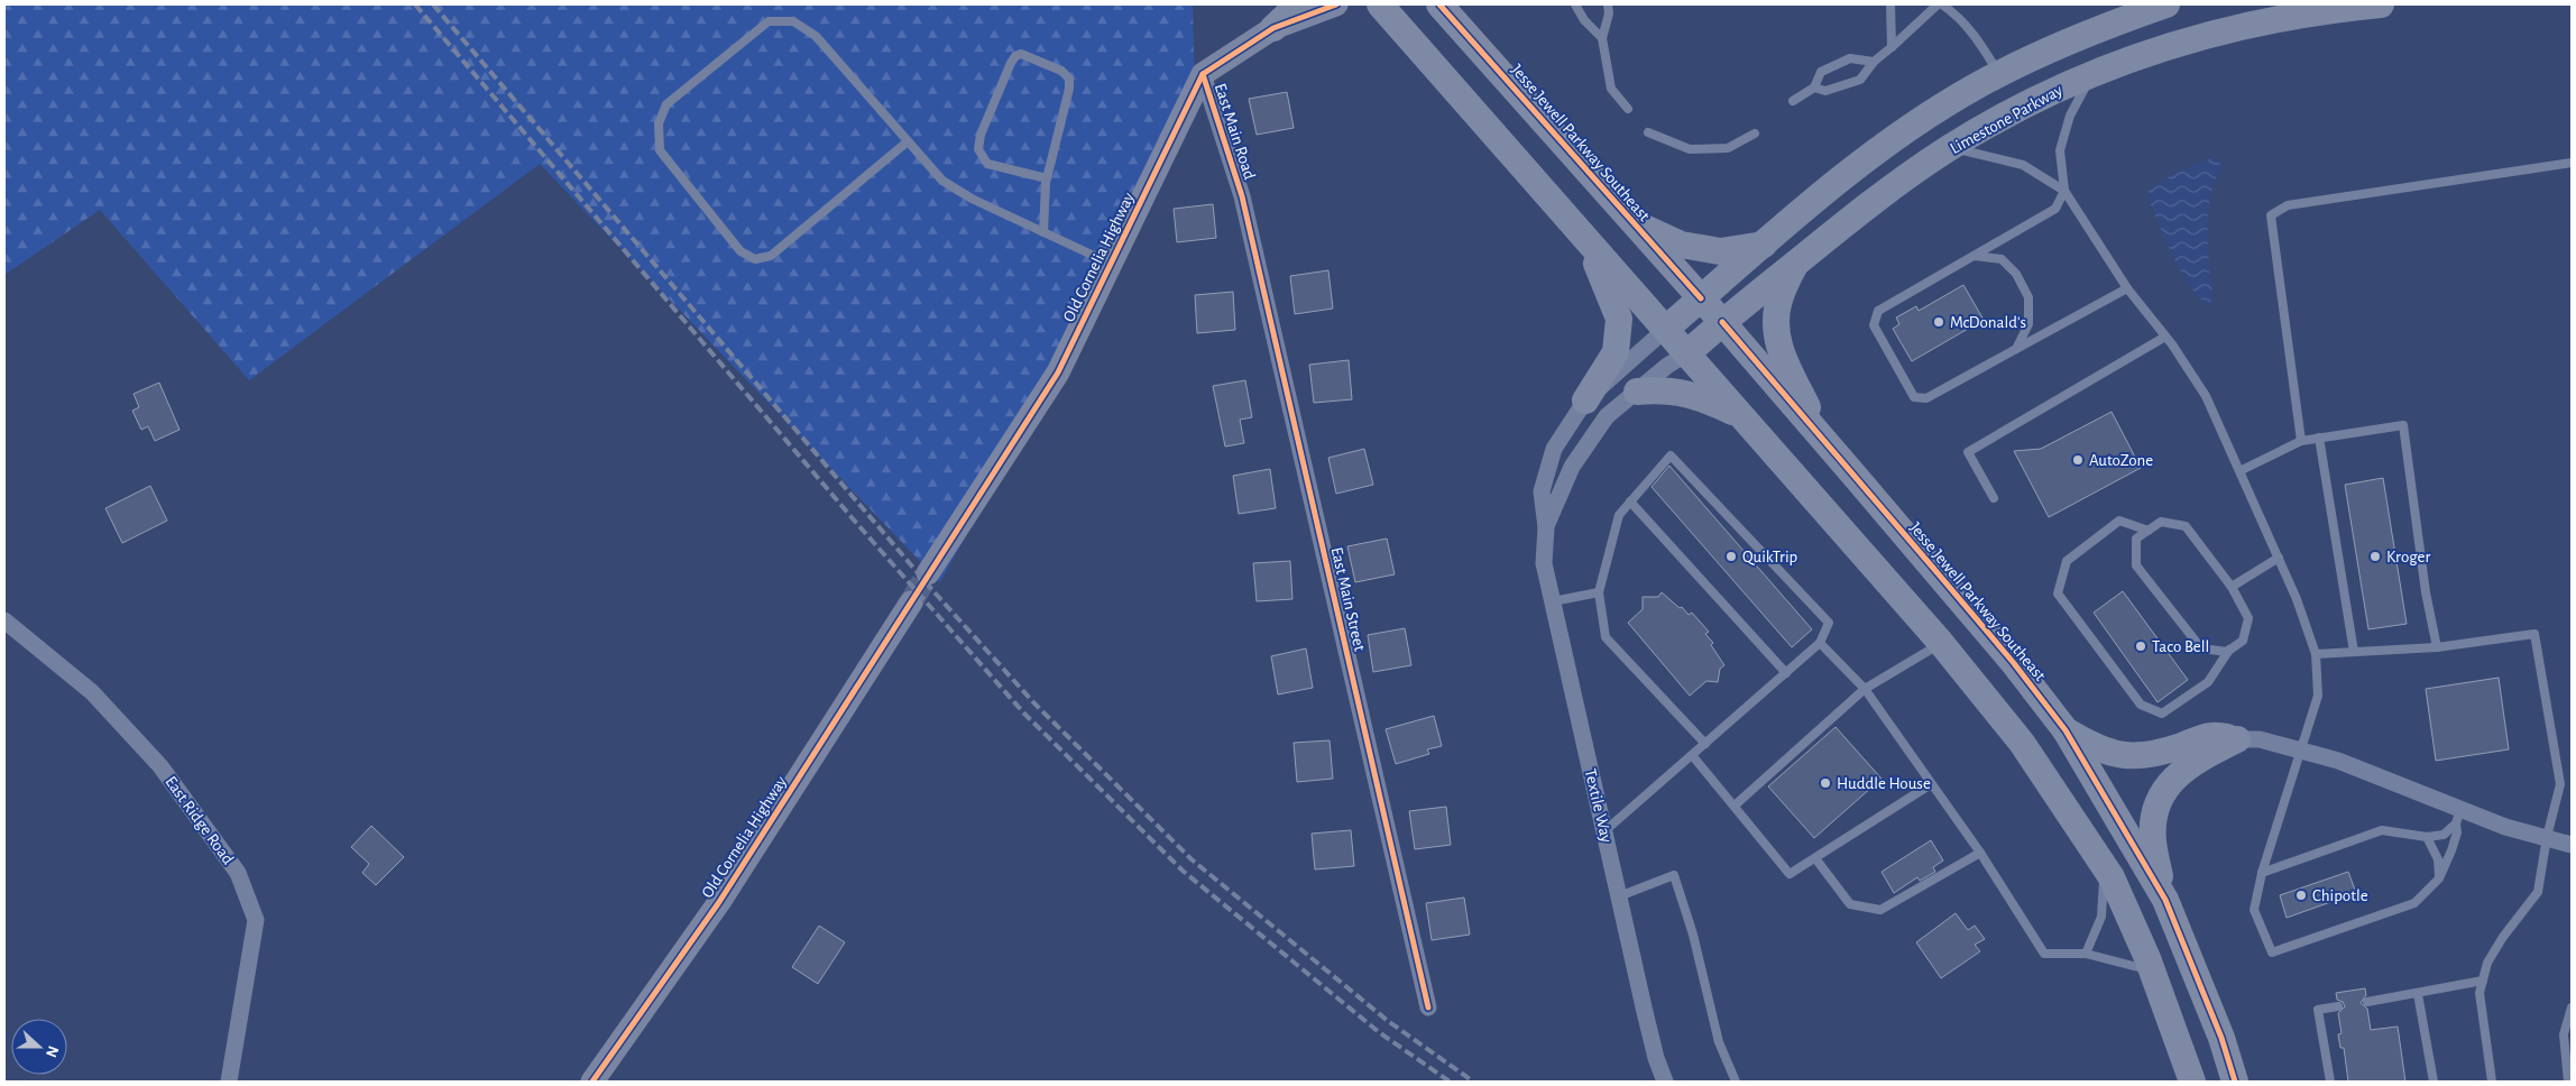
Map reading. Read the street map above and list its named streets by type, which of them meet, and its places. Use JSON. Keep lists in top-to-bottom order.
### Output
{
  "streets": {
    "main road": ["Limestone Parkway", "Jesse Jewell Parkway Southeast"],
    "street": [
      "East Main Road",
      "Old Cornelia Highway",
      "East Main Street",
      "Textile Way",
      "East Ridge Road"
    ]
  },
  "crossings": [
    ["Limestone Parkway", "Jesse Jewell Parkway Southeast"],
    ["Limestone Parkway", "Textile Way"],
    ["East Main Road", "Old Cornelia Highway"],
    ["East Main Road", "East Main Street"]
  ],
  "places": [
    "McDonald's",
    "AutoZone",
    "QuikTrip",
    "Kroger",
    "Taco Bell",
    "Huddle House",
    "Chipotle"
  ],
  "north": "right"
}
